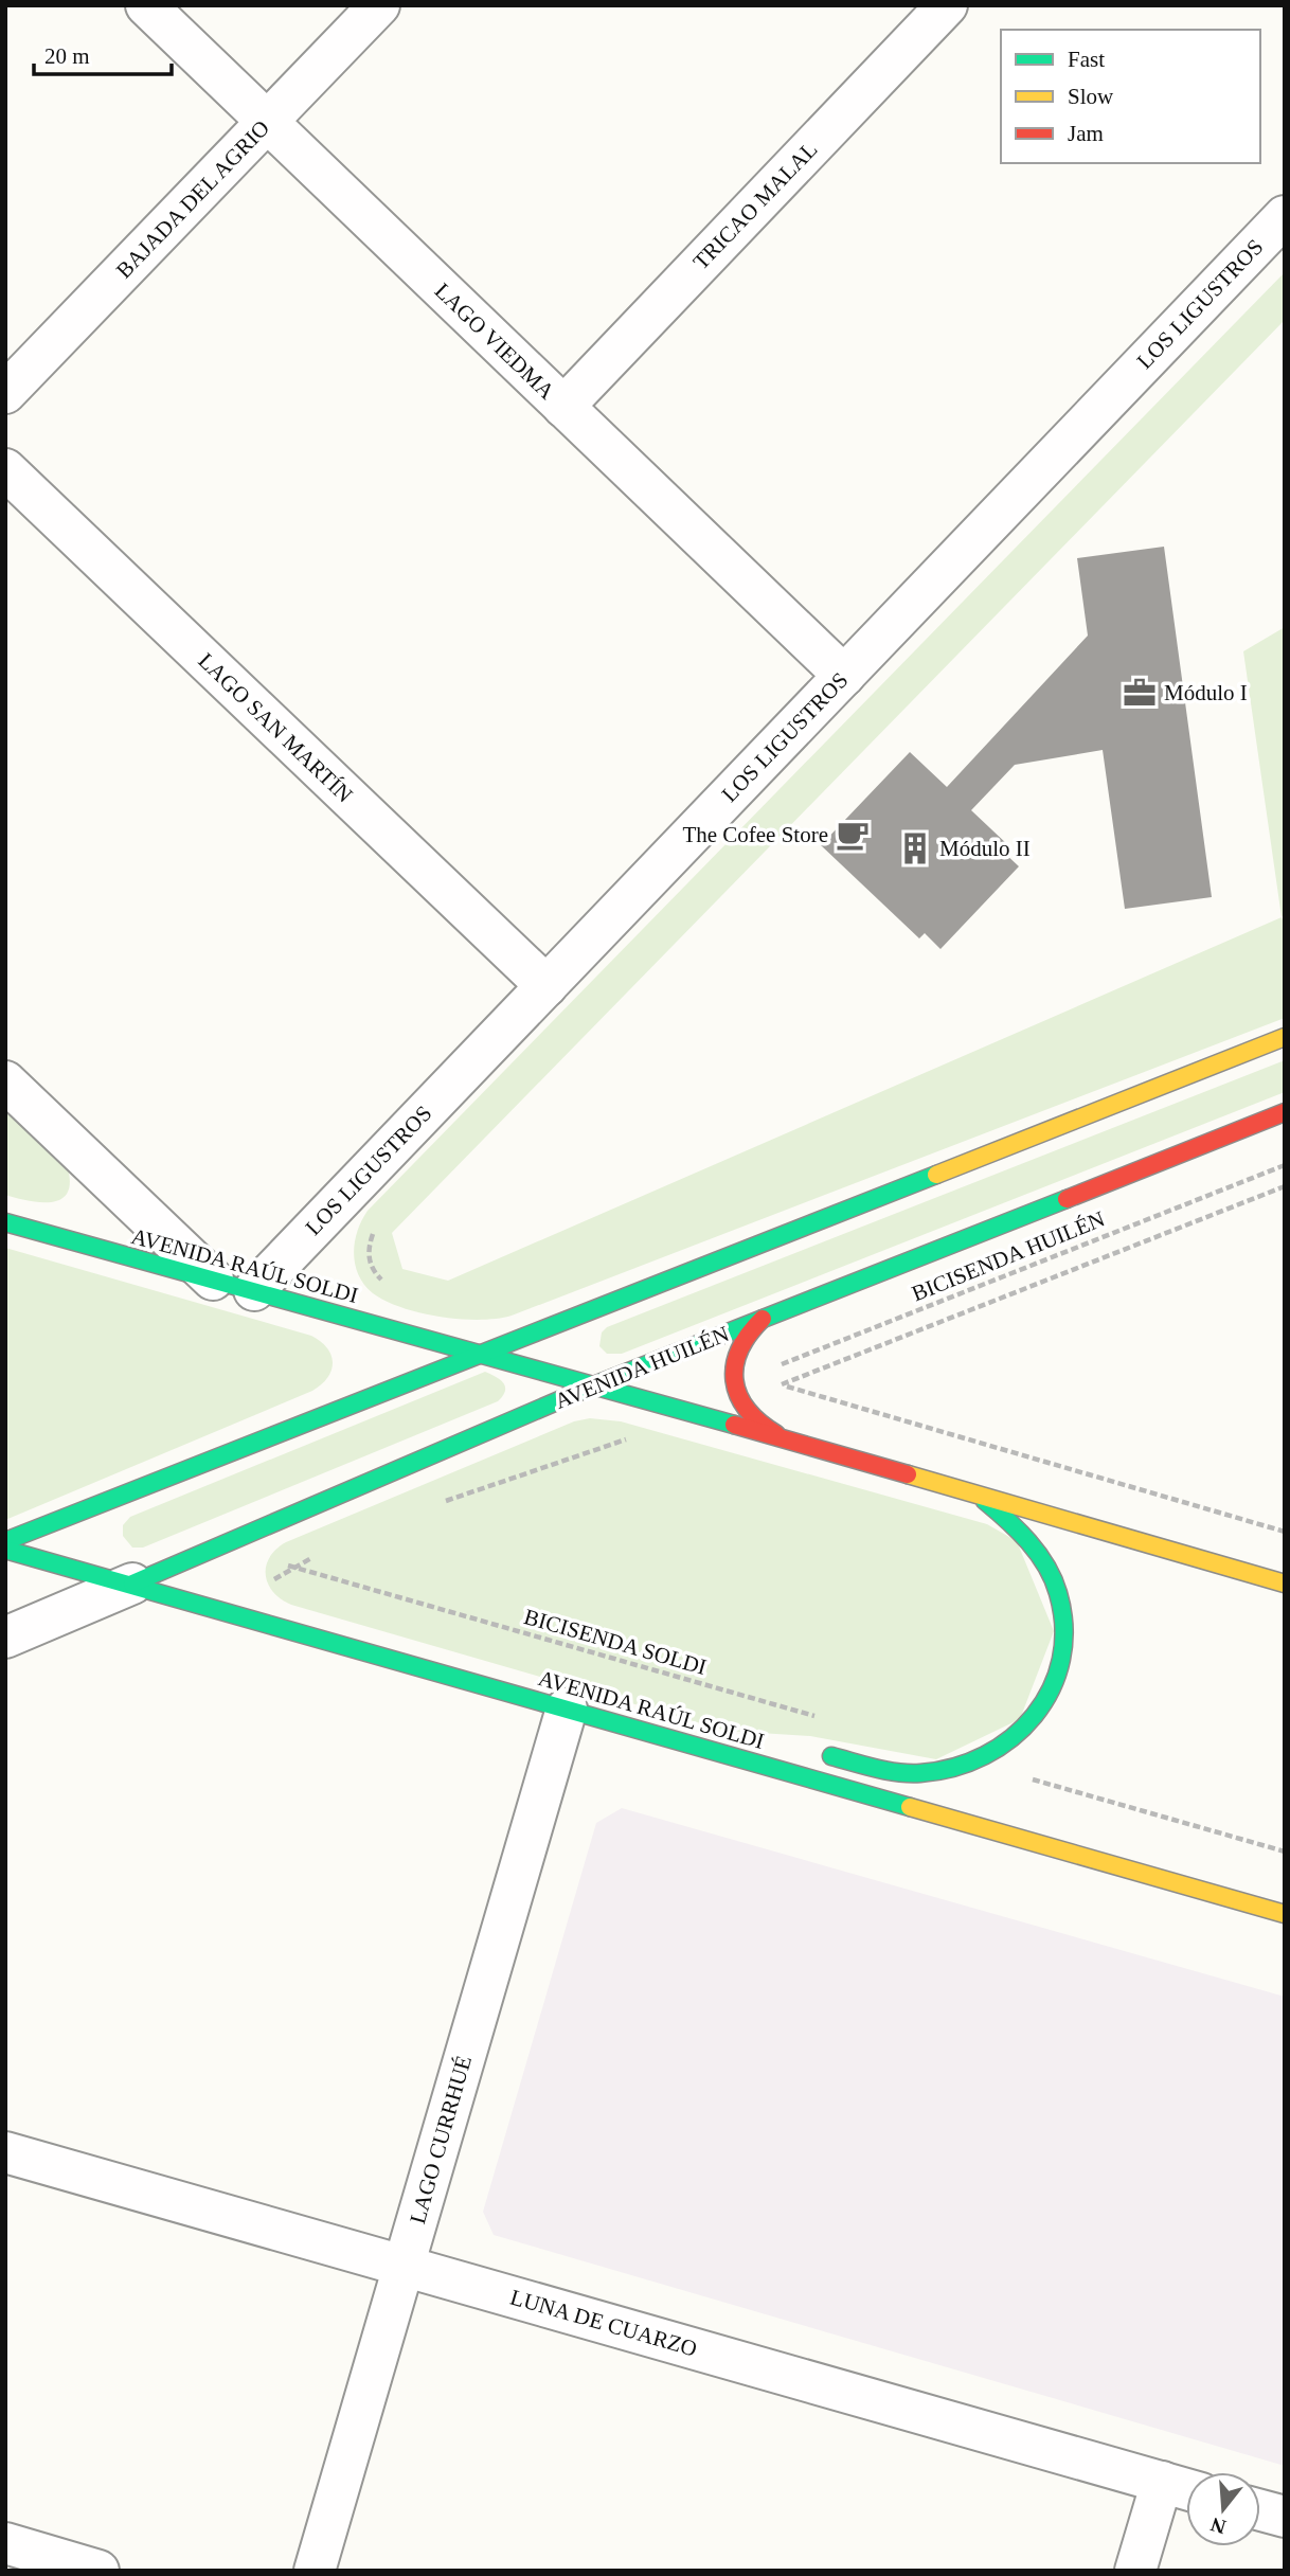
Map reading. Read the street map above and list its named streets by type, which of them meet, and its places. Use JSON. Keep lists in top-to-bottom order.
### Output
{
  "streets": {
    "main road": ["AVENIDA RAÚL SOLDI", "AVENIDA HUILÉN"],
    "street": [
      "BAJADA DEL AGRIO",
      "TRICAO MALAL",
      "LOS LIGUSTROS",
      "LAGO VIEDMA",
      "LAGO SAN MARTÍN",
      "LAGO CURRHUÉ",
      "LUNA DE CUARZO"
    ],
    "path": ["BICISENDA HUILÉN", "BICISENDA SOLDI"]
  },
  "crossings": [
    ["BAJADA DEL AGRIO", "LAGO VIEDMA"],
    ["TRICAO MALAL", "LAGO VIEDMA"],
    ["LOS LIGUSTROS", "LAGO VIEDMA"],
    ["LOS LIGUSTROS", "LAGO SAN MARTÍN"],
    ["LOS LIGUSTROS", "AVENIDA RAÚL SOLDI"],
    ["AVENIDA RAÚL SOLDI", "AVENIDA HUILÉN"],
    ["AVENIDA RAÚL SOLDI", "LAGO CURRHUÉ"],
    ["LAGO CURRHUÉ", "LUNA DE CUARZO"]
  ],
  "places": {
    "office": ["Módulo I"],
    "cafe": ["The Cofee Store"],
    "building": ["Módulo II"]
  },
  "legend": ["Fast", "Slow", "Jam"],
  "scale_bar": "20 m",
  "north": "bottom"
}
